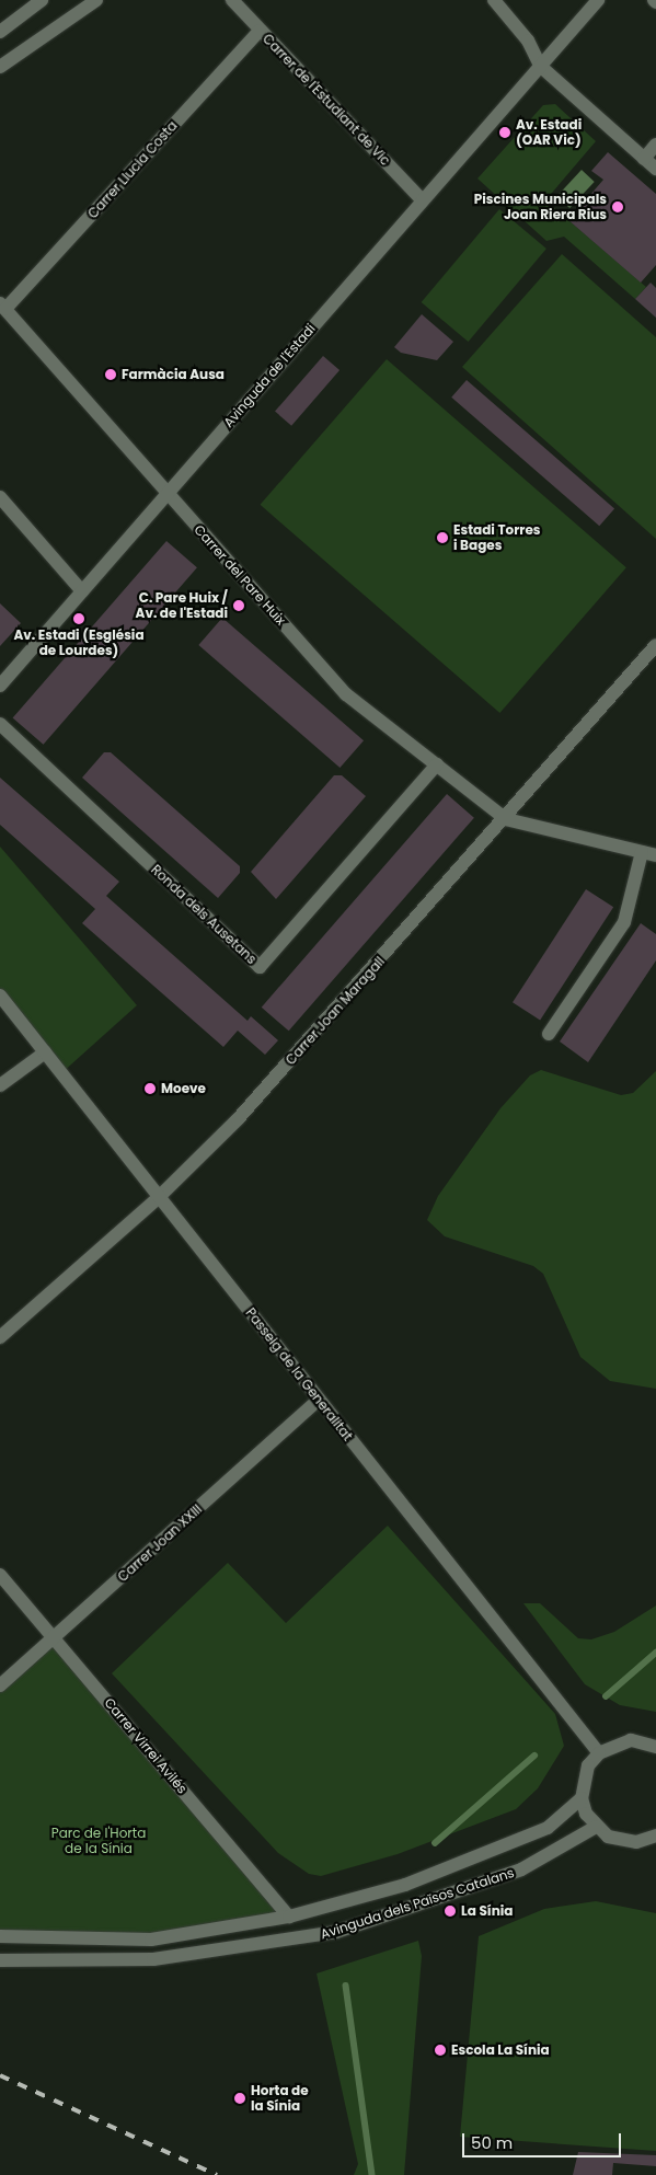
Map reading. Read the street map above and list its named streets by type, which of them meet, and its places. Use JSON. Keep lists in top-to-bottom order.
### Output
{
  "streets": {
    "street": [
      "Carrer de l'Estudiant de Vic",
      "Carrer Llucia Costa",
      "Avinguda de l'Estadi",
      "Carrer del Pare Huix",
      "Ronda dels Ausetans",
      "Carrer Joan Maragall",
      "Passeig de la Generalitat",
      "Carrer Joan XXIII",
      "Carrer Virrei Avilés",
      "Avinguda dels Països Catalans"
    ]
  },
  "crossings": [
    ["Carrer de l'Estudiant de Vic", "Carrer Llucia Costa"],
    ["Carrer de l'Estudiant de Vic", "Avinguda de l'Estadi"],
    ["Carrer Llucia Costa", "Carrer del Pare Huix"],
    ["Avinguda de l'Estadi", "Carrer del Pare Huix"],
    ["Carrer del Pare Huix", "Ronda dels Ausetans"],
    ["Carrer del Pare Huix", "Carrer Joan Maragall"],
    ["Carrer Joan Maragall", "Passeig de la Generalitat"],
    ["Passeig de la Generalitat", "Carrer Joan XXIII"],
    ["Carrer Joan XXIII", "Carrer Virrei Avilés"],
    ["Carrer Virrei Avilés", "Avinguda dels Països Catalans"]
  ],
  "parks": ["Parc de l'Horta de la Sínia"],
  "places": [
    "Av. Estadi (OAR Vic)",
    "Piscines Municipals Joan Riera Rius",
    "Farmàcia Ausa",
    "Estadi Torres i Bages",
    "C. Pare Huix / Av. de l'Estadi",
    "Av. Estadi (Església de Lourdes)",
    "Moeve",
    "La Sínia",
    "Escola La Sínia",
    "Horta de la Sínia"
  ],
  "scale_bar": "50 m"
}
